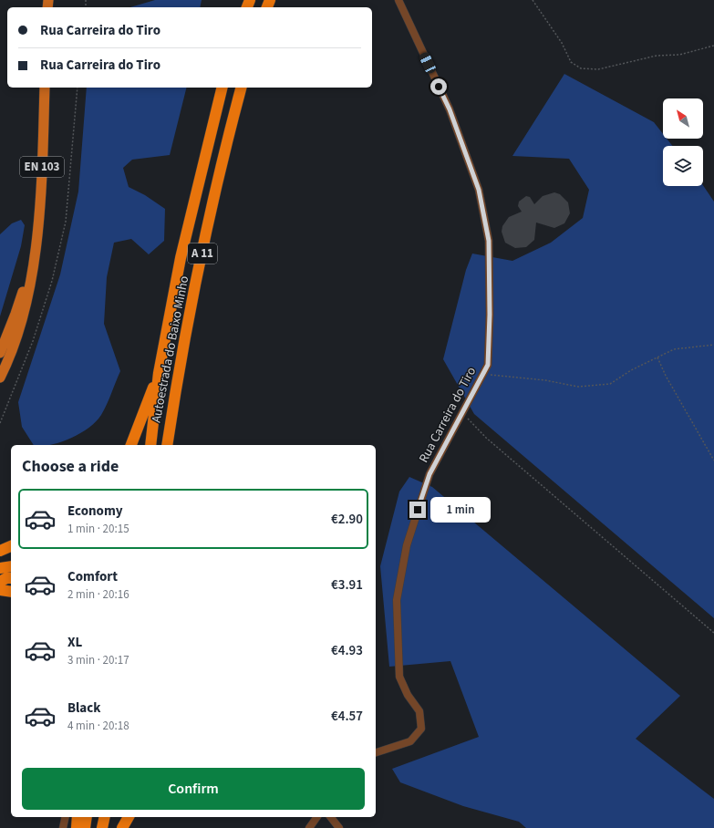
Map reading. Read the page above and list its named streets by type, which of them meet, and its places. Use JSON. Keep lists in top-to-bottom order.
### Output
{
  "streets": {
    "highway": ["A 11", "Autoestrada do Baixo Minho"],
    "main road": ["EN 103"],
    "street": ["Rua Carreira do Tiro"]
  },
  "north": "top left",
  "page": {
    "banner": ["Rua Carreira do Tiro", "Rua Carreira do Tiro"],
    "heading": "Choose a ride",
    "list": [
      {
        "name": "Economy",
        "note": "1 min · 20:15",
        "value": "€2.90"
      },
      {
        "name": "Comfort",
        "note": "2 min · 20:16",
        "value": "€3.91"
      },
      {
        "name": "XL",
        "note": "3 min · 20:17",
        "value": "€4.93"
      },
      {
        "name": "Black",
        "note": "4 min · 20:18",
        "value": "€4.57"
      }
    ],
    "bubble": "1 min",
    "buttons": "Confirm"
  }
}
